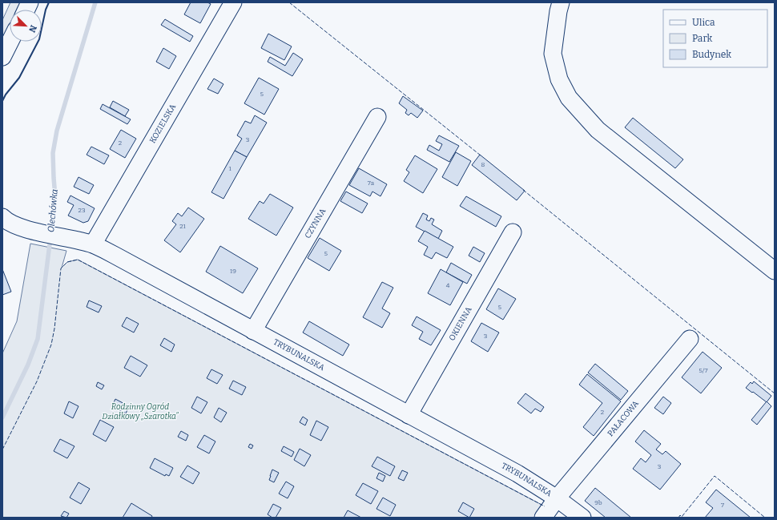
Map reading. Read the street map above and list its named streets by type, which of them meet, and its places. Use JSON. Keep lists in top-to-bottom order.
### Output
{
  "streets": {
    "street": [
      "KOZIELSKA",
      "CZYNNA",
      "OKIENNA",
      "TRYBUNALSKA",
      "PAŁACOWA"
    ]
  },
  "crossings": [
    ["KOZIELSKA", "TRYBUNALSKA"],
    ["CZYNNA", "TRYBUNALSKA"],
    ["OKIENNA", "TRYBUNALSKA"],
    ["TRYBUNALSKA", "PAŁACOWA"]
  ],
  "water": ["Olechówka"],
  "parks": ["Rodzinny Ogród Działkowy „Szarotka”"],
  "house_numbers": [
    "5",
    "3",
    "2",
    "8",
    "1",
    "7a",
    "23",
    "21",
    "5",
    "19",
    "4",
    "5",
    "3",
    "5/7",
    "2",
    "3",
    "9b",
    "7"
  ],
  "legend": ["Ulica", "Park", "Budynek"],
  "north": "bottom right"
}
